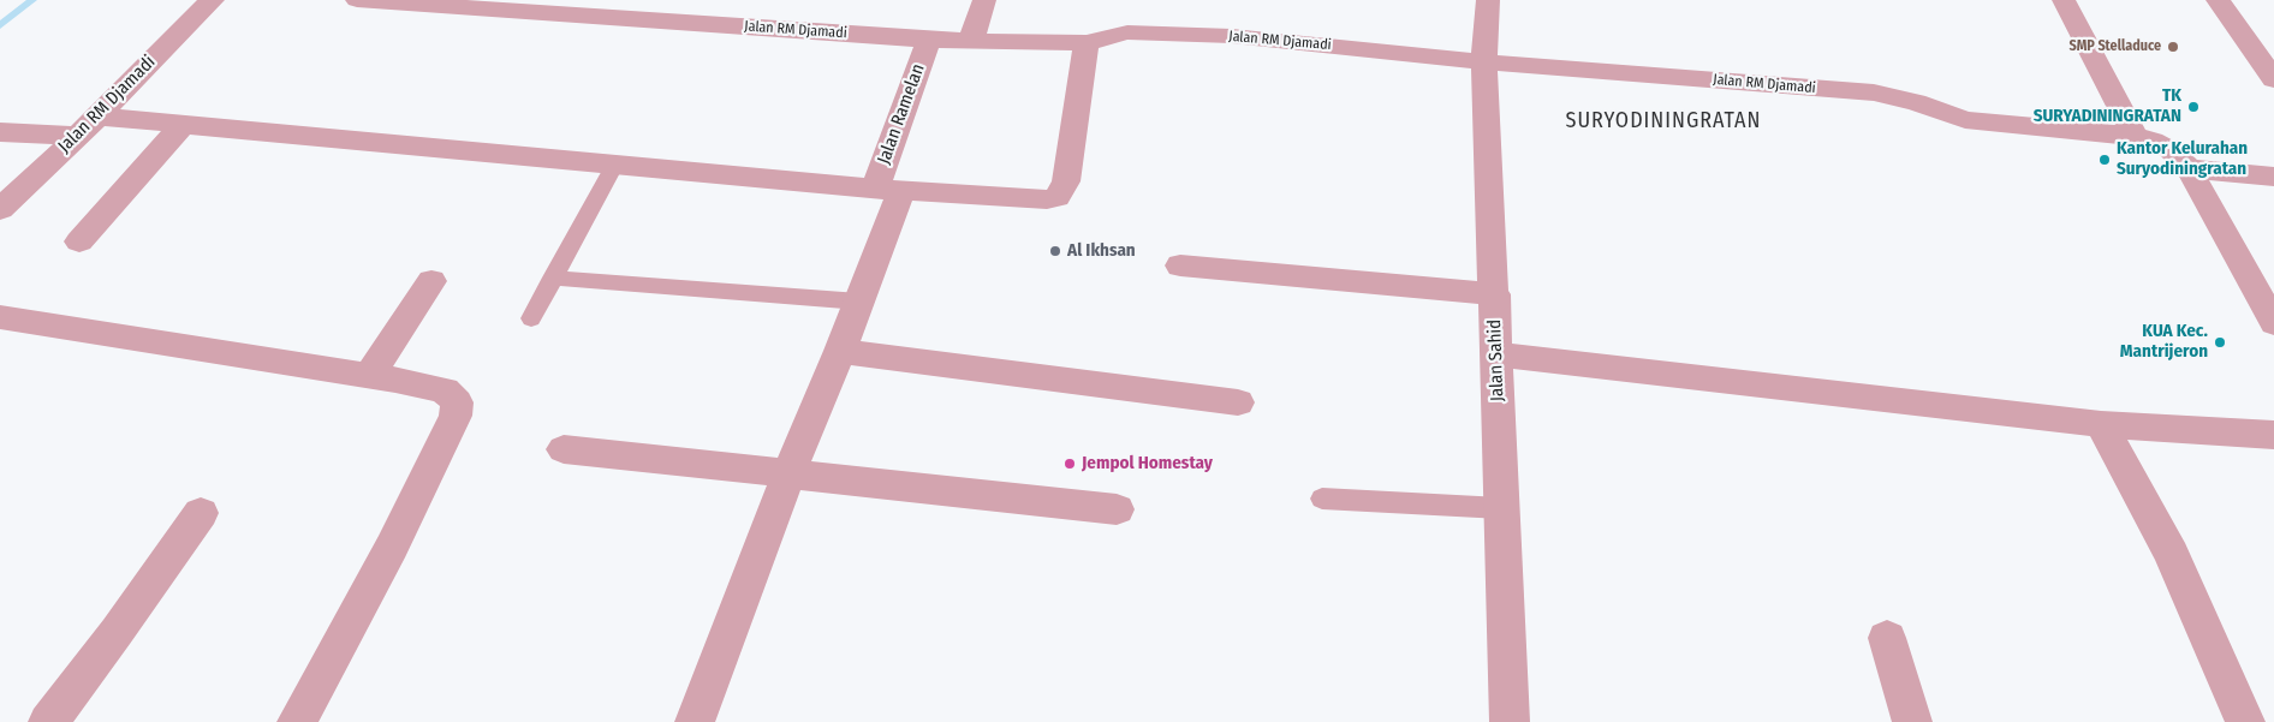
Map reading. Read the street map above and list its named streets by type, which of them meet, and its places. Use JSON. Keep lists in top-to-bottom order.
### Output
{
  "streets": {
    "street": ["Jalan RM Djamadi", "Jalan Ramelan", "Jalan Sahid"]
  },
  "crossings": [
    ["Jalan RM Djamadi", "Jalan Ramelan"],
    ["Jalan RM Djamadi", "Jalan Sahid"]
  ],
  "districts": ["SURYODININGRATAN"],
  "places": [
    "SMP Stelladuce",
    "TK SURYADININGRATAN",
    "Kantor Kelurahan Suryodiningratan",
    "Al Ikhsan",
    "KUA Kec. Mantrijeron",
    "Jempol Homestay"
  ]
}
